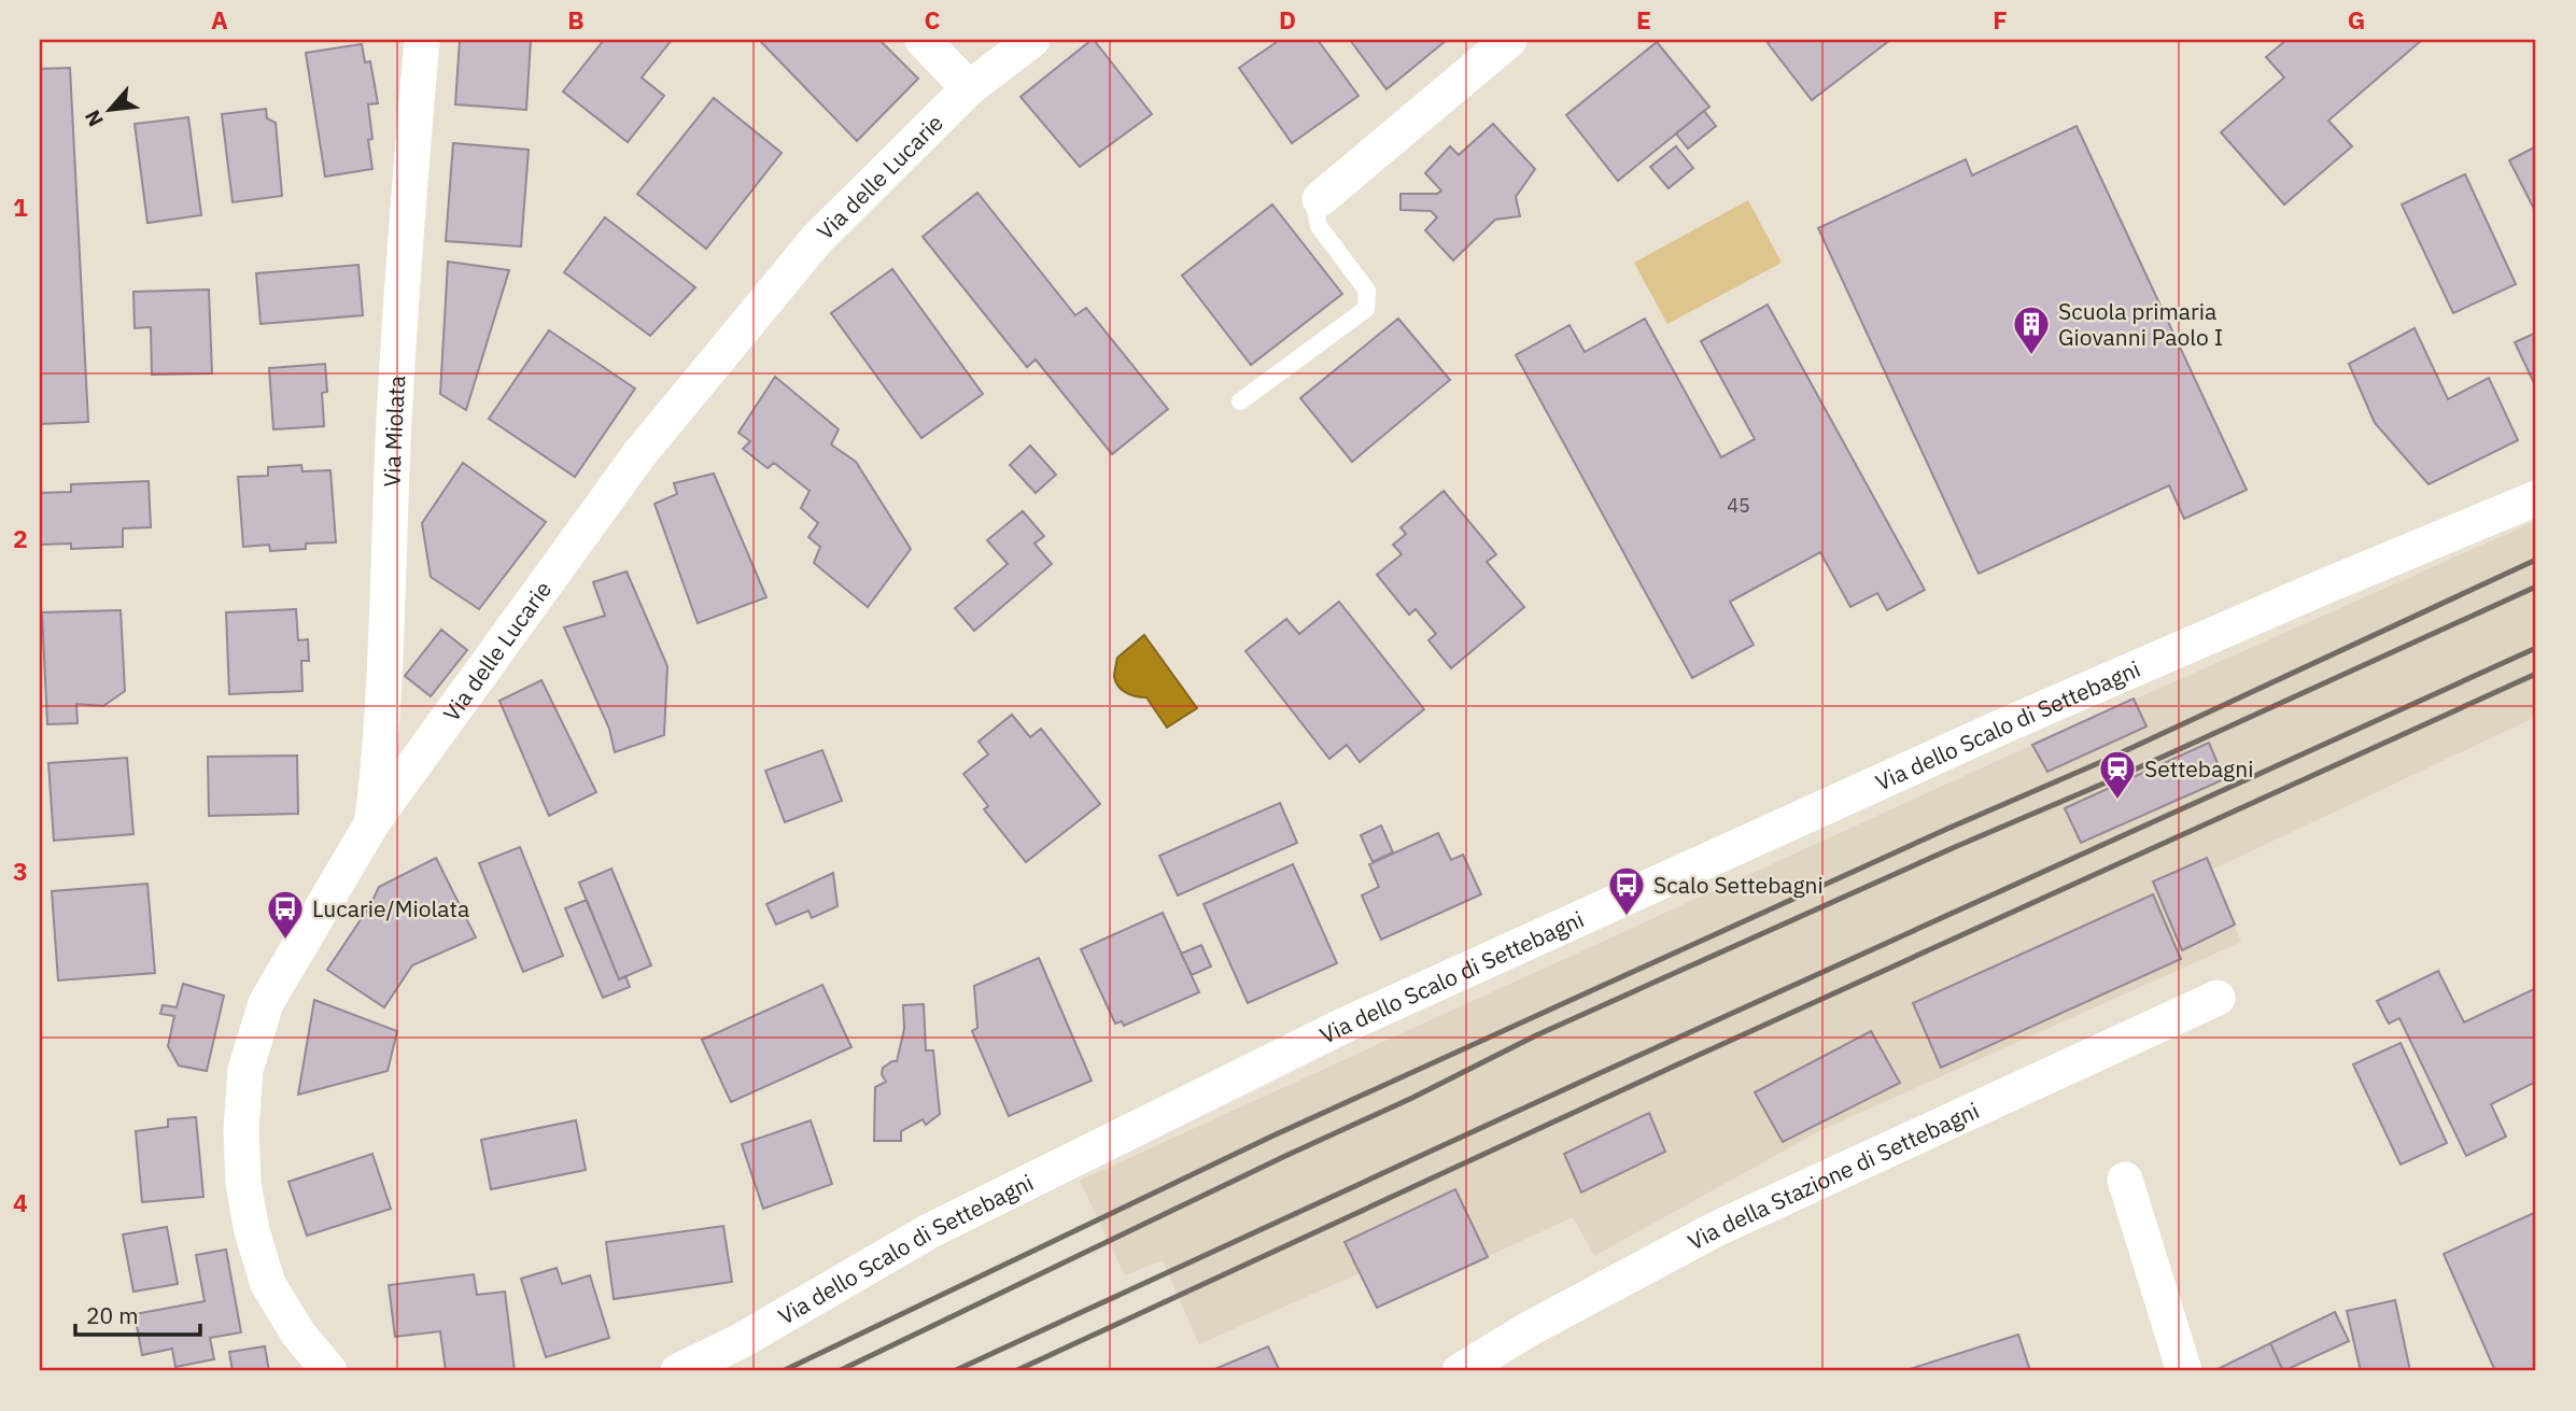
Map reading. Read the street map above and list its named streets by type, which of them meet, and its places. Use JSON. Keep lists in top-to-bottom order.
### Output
{
  "streets": {
    "street": [
      "Via delle Lucarie",
      "Via Miolata",
      "Via dello Scalo di Settebagni",
      "Via della Stazione di Settebagni"
    ]
  },
  "crossings": [
    ["Via delle Lucarie", "Via Miolata"]
  ],
  "places": {
    "building": ["Scuola primaria Giovanni Paolo I"],
    "station": ["Settebagni"],
    "bus stop": ["Scalo Settebagni", "Lucarie/Miolata"]
  },
  "house_numbers": ["45"],
  "scale_bar": "20 m",
  "north": "bottom left",
  "grid": {
    "columns": [
      "A",
      "B",
      "C",
      "D",
      "E",
      "F",
      "G"
    ],
    "rows": [
      "1",
      "2",
      "3",
      "4"
    ]
  }
}
